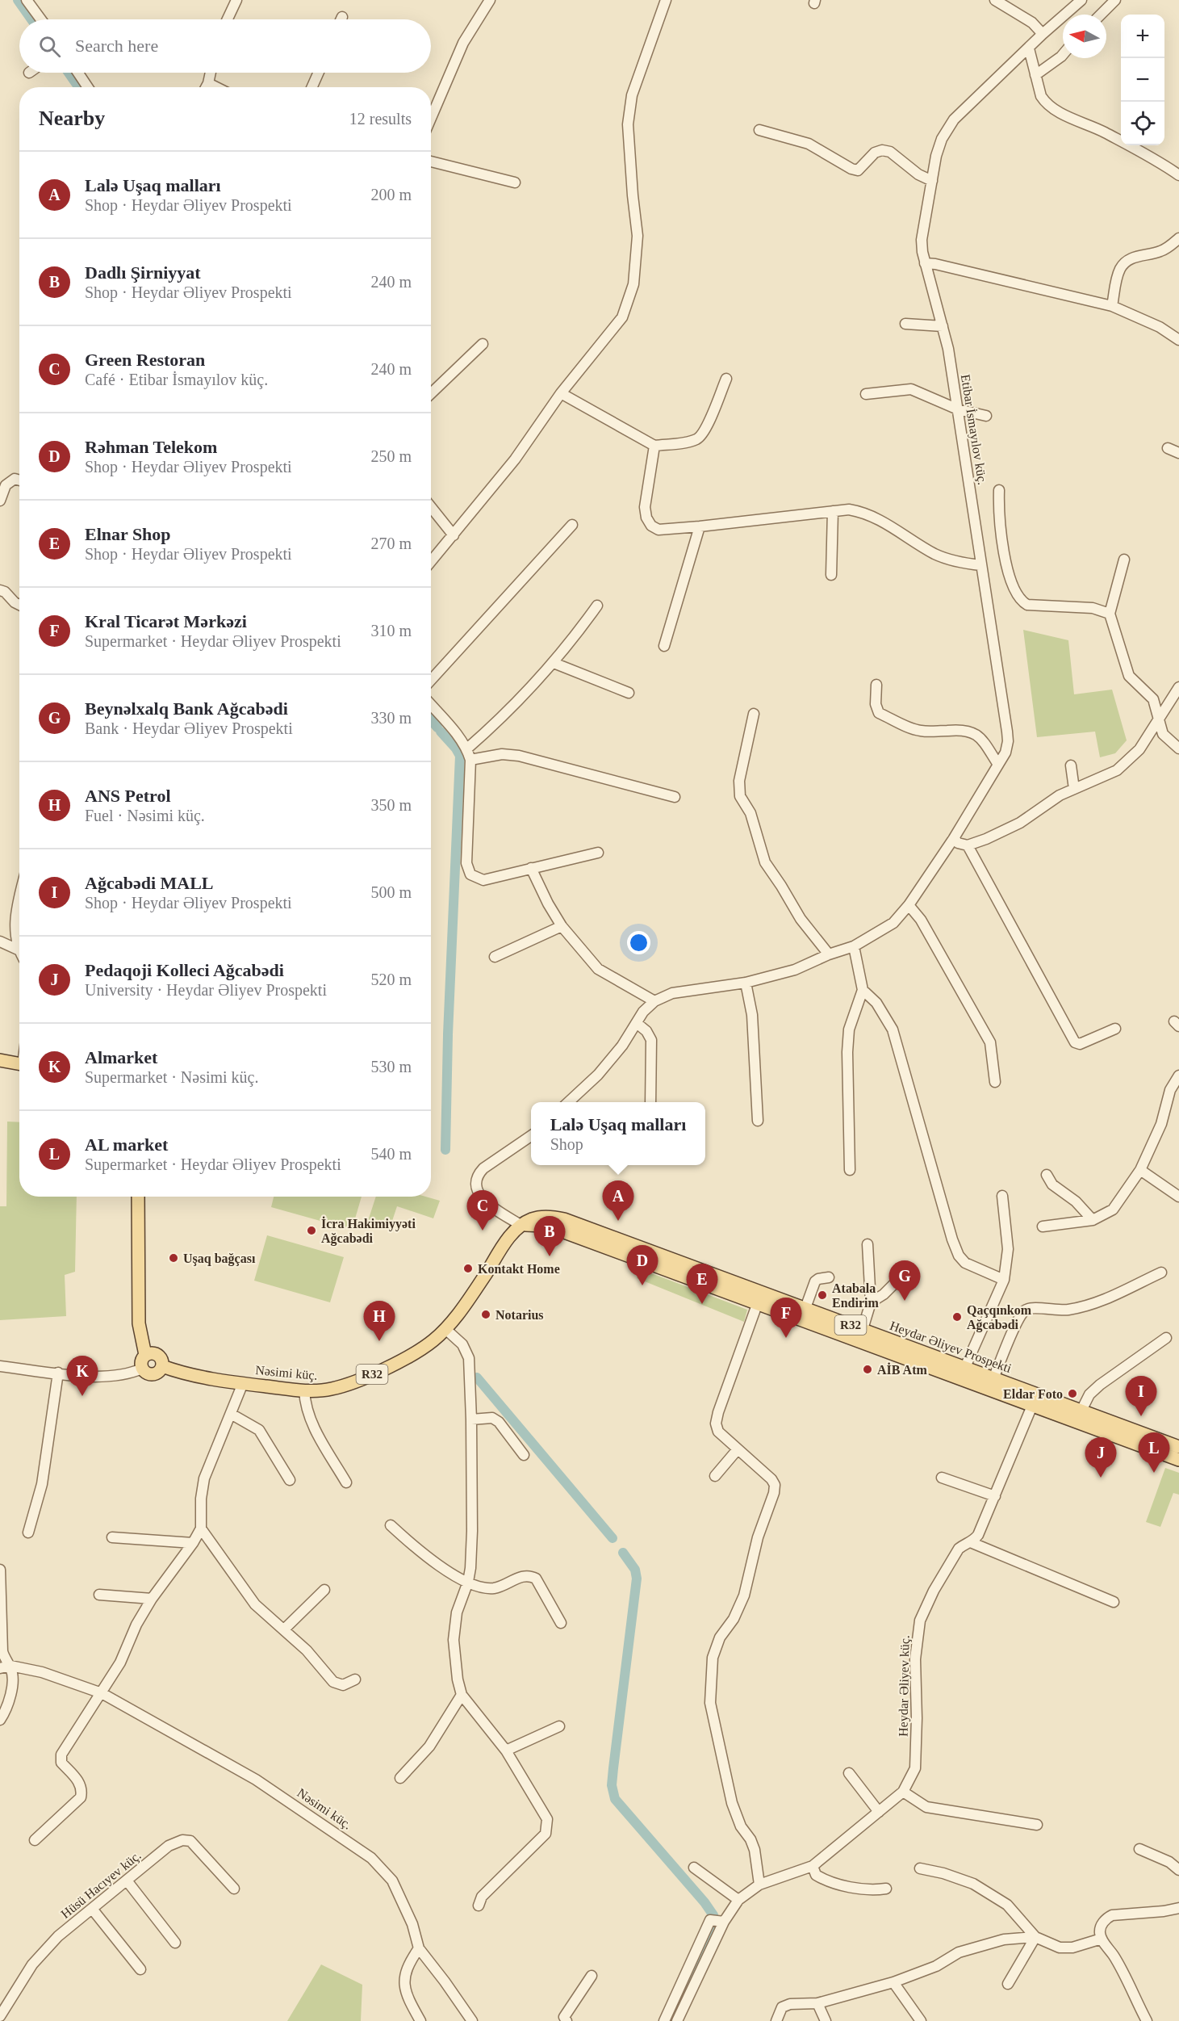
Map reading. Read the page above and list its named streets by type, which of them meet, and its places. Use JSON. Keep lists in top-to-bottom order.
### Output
{
  "streets": {
    "main road": ["R32", "Heydar Əliyev Prospekti", "Nəsimi küç."],
    "street": ["Etibar İsmayılov küç.", "Heydar Əliyev küç.", "Hüsü Hacıyev küç."]
  },
  "crossings": [
    ["R32", "Heydar Əliyev Prospekti"],
    ["R32", "Nəsimi küç."],
    ["R32", "Heydar Əliyev küç."],
    ["Heydar Əliyev Prospekti", "Nəsimi küç."]
  ],
  "places": [
    "İcra Hakimiyyəti Ağcabədi",
    "Uşaq bağçası",
    "Kontakt Home",
    "Atabala Endirim",
    "Notarius",
    "Qaçqınkom Ağcabədi",
    "AİB Atm",
    "Eldar Foto"
  ],
  "north": "left",
  "page": {
    "map_buttons": ["+", "−"],
    "search": "Search here",
    "heading": ["Nearby", "12 results"],
    "list": [
      {
        "mark": "A",
        "name": "Lalə Uşaq malları",
        "note": "Shop · Heydar Əliyev Prospekti",
        "value": "200 m"
      },
      {
        "mark": "B",
        "name": "Dadlı Şirniyyat",
        "note": "Shop · Heydar Əliyev Prospekti",
        "value": "240 m"
      },
      {
        "mark": "C",
        "name": "Green Restoran",
        "note": "Café · Etibar İsmayılov küç.",
        "value": "240 m"
      },
      {
        "mark": "D",
        "name": "Rəhman Telekom",
        "note": "Shop · Heydar Əliyev Prospekti",
        "value": "250 m"
      },
      {
        "mark": "E",
        "name": "Elnar Shop",
        "note": "Shop · Heydar Əliyev Prospekti",
        "value": "270 m"
      },
      {
        "mark": "F",
        "name": "Kral Ticarət Mərkəzi",
        "note": "Supermarket · Heydar Əliyev Prospekti",
        "value": "310 m"
      },
      {
        "mark": "G",
        "name": "Beynəlxalq Bank Ağcabədi",
        "note": "Bank · Heydar Əliyev Prospekti",
        "value": "330 m"
      },
      {
        "mark": "H",
        "name": "ANS Petrol",
        "note": "Fuel · Nəsimi küç.",
        "value": "350 m"
      },
      {
        "mark": "I",
        "name": "Ağcabədi MALL",
        "note": "Shop · Heydar Əliyev Prospekti",
        "value": "500 m"
      },
      {
        "mark": "J",
        "name": "Pedaqoji Kolleci Ağcabədi",
        "note": "University · Heydar Əliyev Prospekti",
        "value": "520 m"
      },
      {
        "mark": "K",
        "name": "Almarket",
        "note": "Supermarket · Nəsimi küç.",
        "value": "530 m"
      },
      {
        "mark": "L",
        "name": "AL market",
        "note": "Supermarket · Heydar Əliyev Prospekti",
        "value": "540 m"
      }
    ],
    "popup": ["Lalə Uşaq malları", "Shop"],
    "pins": [
      "A",
      "C",
      "B",
      "D",
      "G",
      "E",
      "F",
      "H",
      "K",
      "I",
      "L",
      "J"
    ]
  }
}
